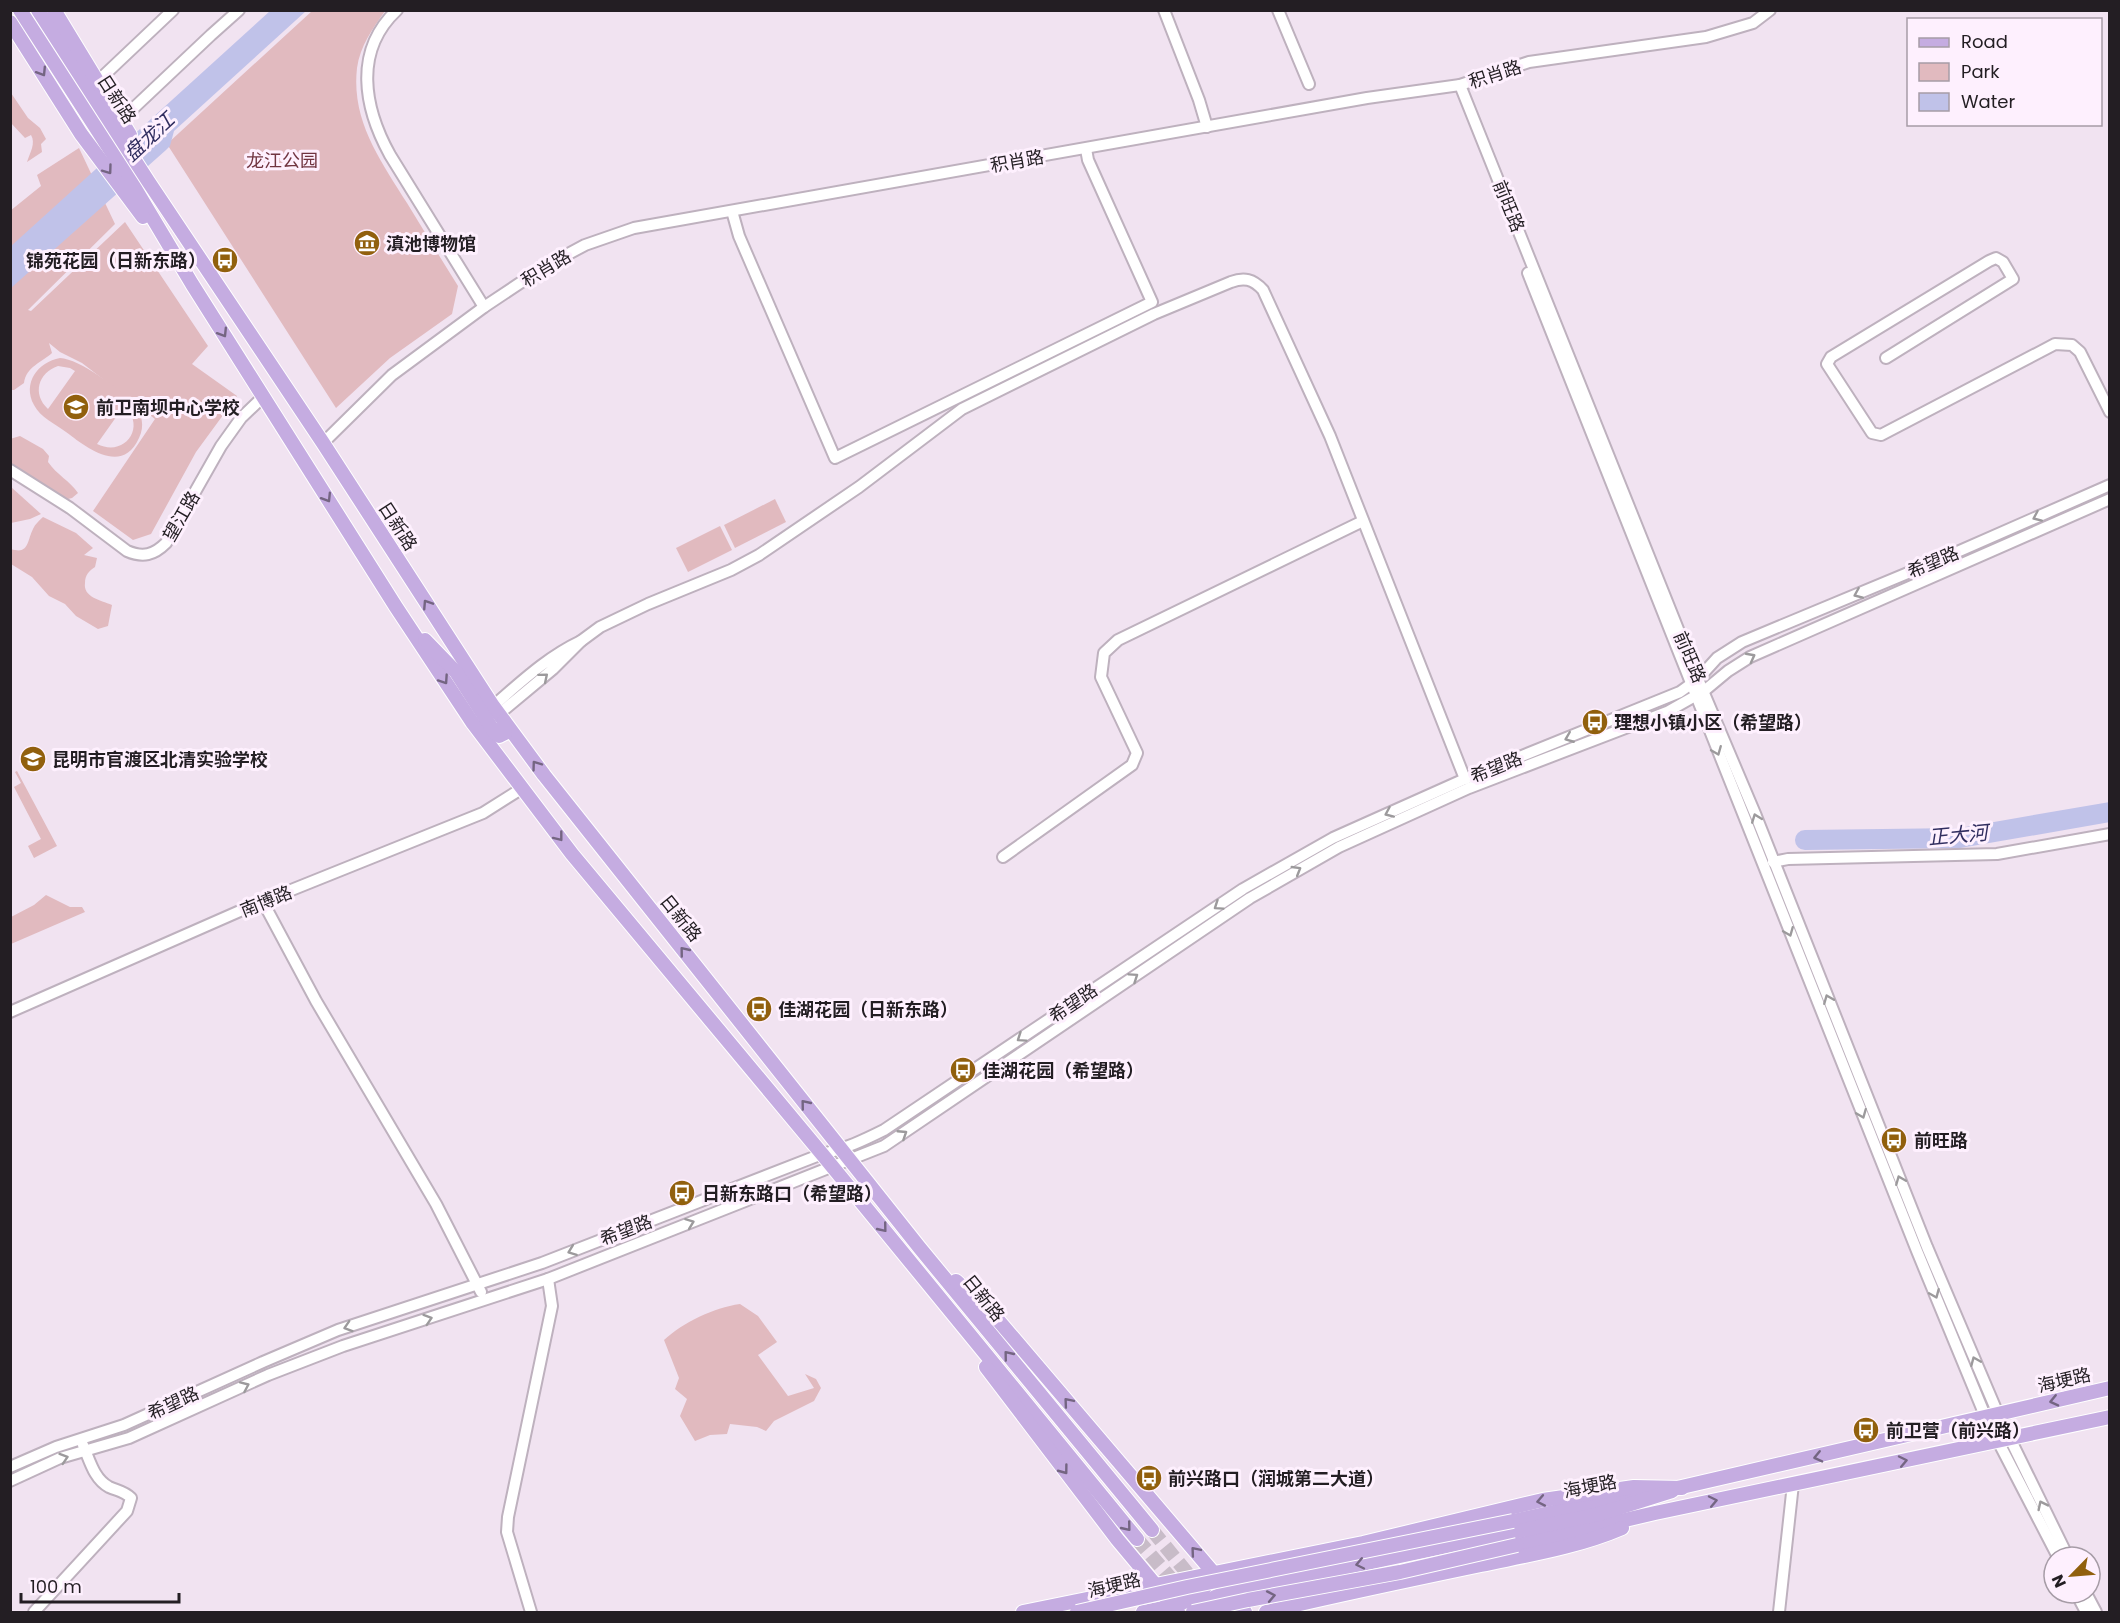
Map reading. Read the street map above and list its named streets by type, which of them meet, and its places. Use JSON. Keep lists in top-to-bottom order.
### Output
{
  "streets": {
    "main road": ["日新路", "海埂路"],
    "street": [
      "积肖路",
      "前旺路",
      "望江路",
      "希望路",
      "南博路"
    ]
  },
  "crossings": [
    ["积肖路", "日新路"],
    ["积肖路", "前旺路"],
    ["日新路", "望江路"],
    ["日新路", "希望路"],
    ["日新路", "南博路"],
    ["前旺路", "希望路"],
    ["前旺路", "海埂路"]
  ],
  "water": ["盘龙江", "正大河"],
  "parks": ["龙江公园"],
  "places": {
    "museum": ["滇池博物馆"],
    "bus stop": [
      "锦苑花园（日新东路）",
      "理想小镇小区（希望路）",
      "佳湖花园（日新东路）",
      "佳湖花园（希望路）",
      "前旺路",
      "日新东路口（希望路）",
      "前卫营（前兴路）",
      "前兴路口（润城第二大道）"
    ],
    "school or university": ["前卫南坝中心学校", "昆明市官渡区北清实验学校"]
  },
  "legend": ["Road", "Park", "Water"],
  "scale_bar": "100 m",
  "north": "bottom left"
}
